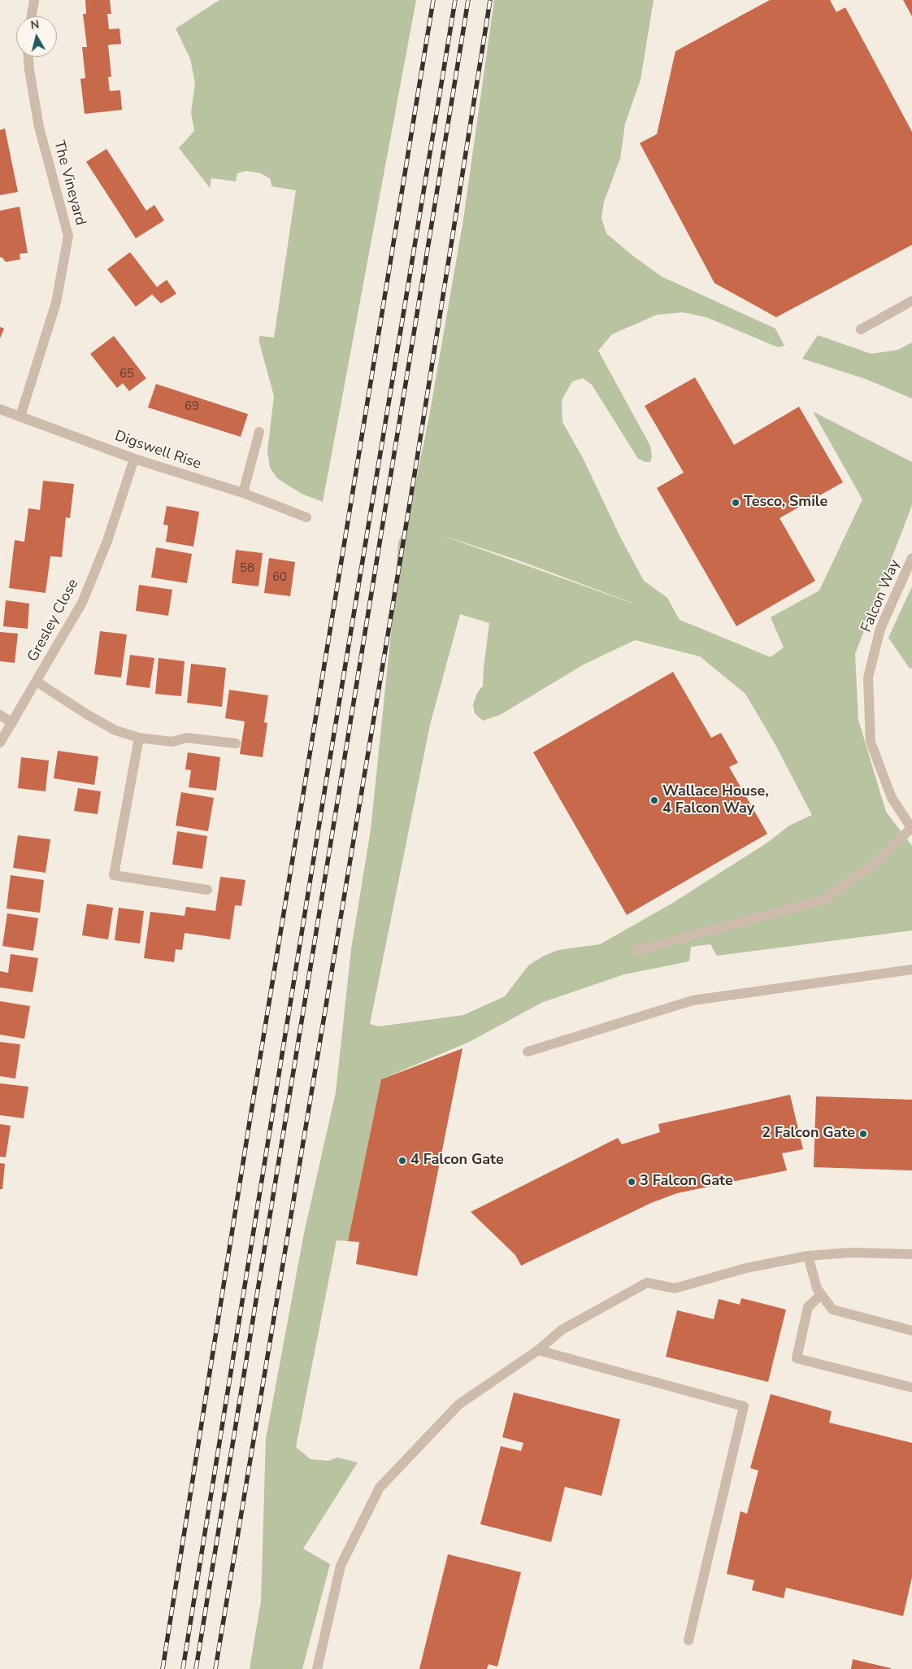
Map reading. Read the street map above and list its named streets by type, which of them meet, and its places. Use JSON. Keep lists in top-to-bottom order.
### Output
{
  "streets": {
    "street": [
      "The Vineyard",
      "Digswell Rise",
      "Falcon Way",
      "Gresley Close"
    ]
  },
  "crossings": [
    ["The Vineyard", "Digswell Rise"],
    ["Digswell Rise", "Gresley Close"]
  ],
  "places": [
    "Tesco, Smile",
    "Wallace House, 4 Falcon Way",
    "2 Falcon Gate",
    "4 Falcon Gate",
    "3 Falcon Gate"
  ],
  "house_numbers": [
    "65",
    "69",
    "58",
    "60"
  ],
  "north": "top"
}
